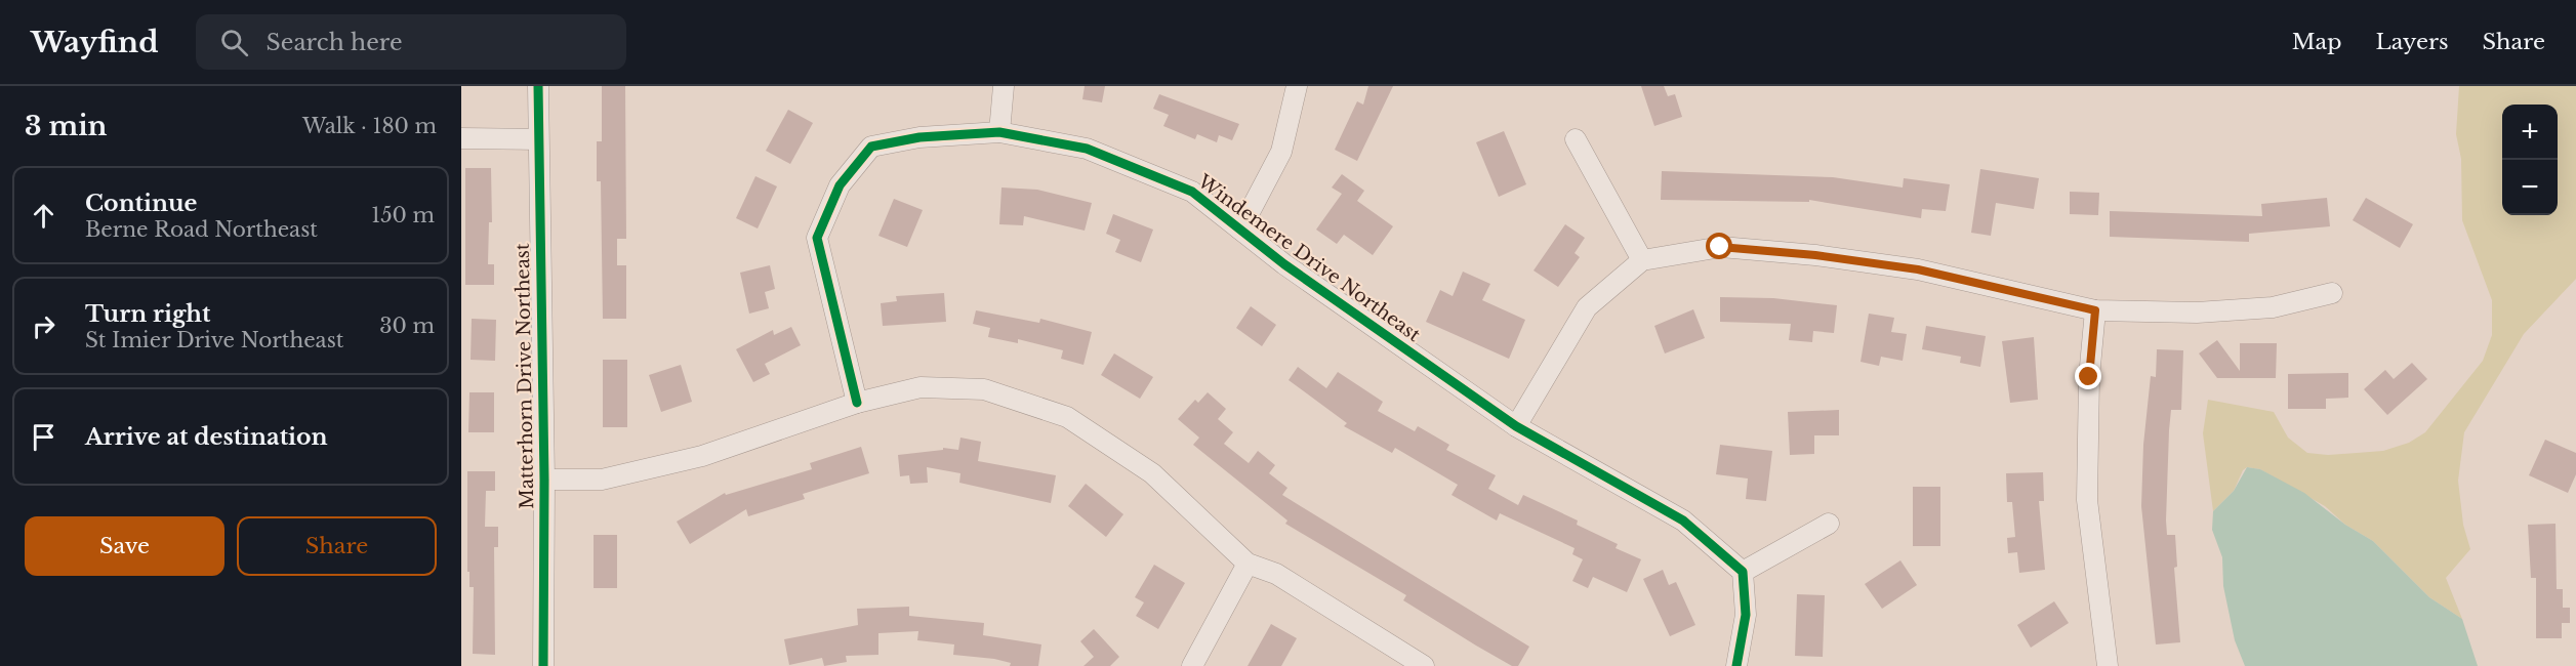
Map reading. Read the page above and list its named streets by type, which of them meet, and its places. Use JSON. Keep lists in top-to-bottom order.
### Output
{
  "streets": {
    "street": ["Windemere Drive Northeast", "Matterhorn Drive Northeast"]
  },
  "page": {
    "header": "Wayfind",
    "search": "Search here",
    "nav": ["Map", "Layers", "Share"],
    "heading": ["3 min", "Walk · 180 m"],
    "map_buttons": ["+", "−"],
    "list": [
      ["Continue", "Berne Road Northeast", "150 m"],
      ["Turn right", "St Imier Drive Northeast", "30 m"],
      "Arrive at destination"
    ],
    "buttons": ["Save", "Share"]
  }
}
